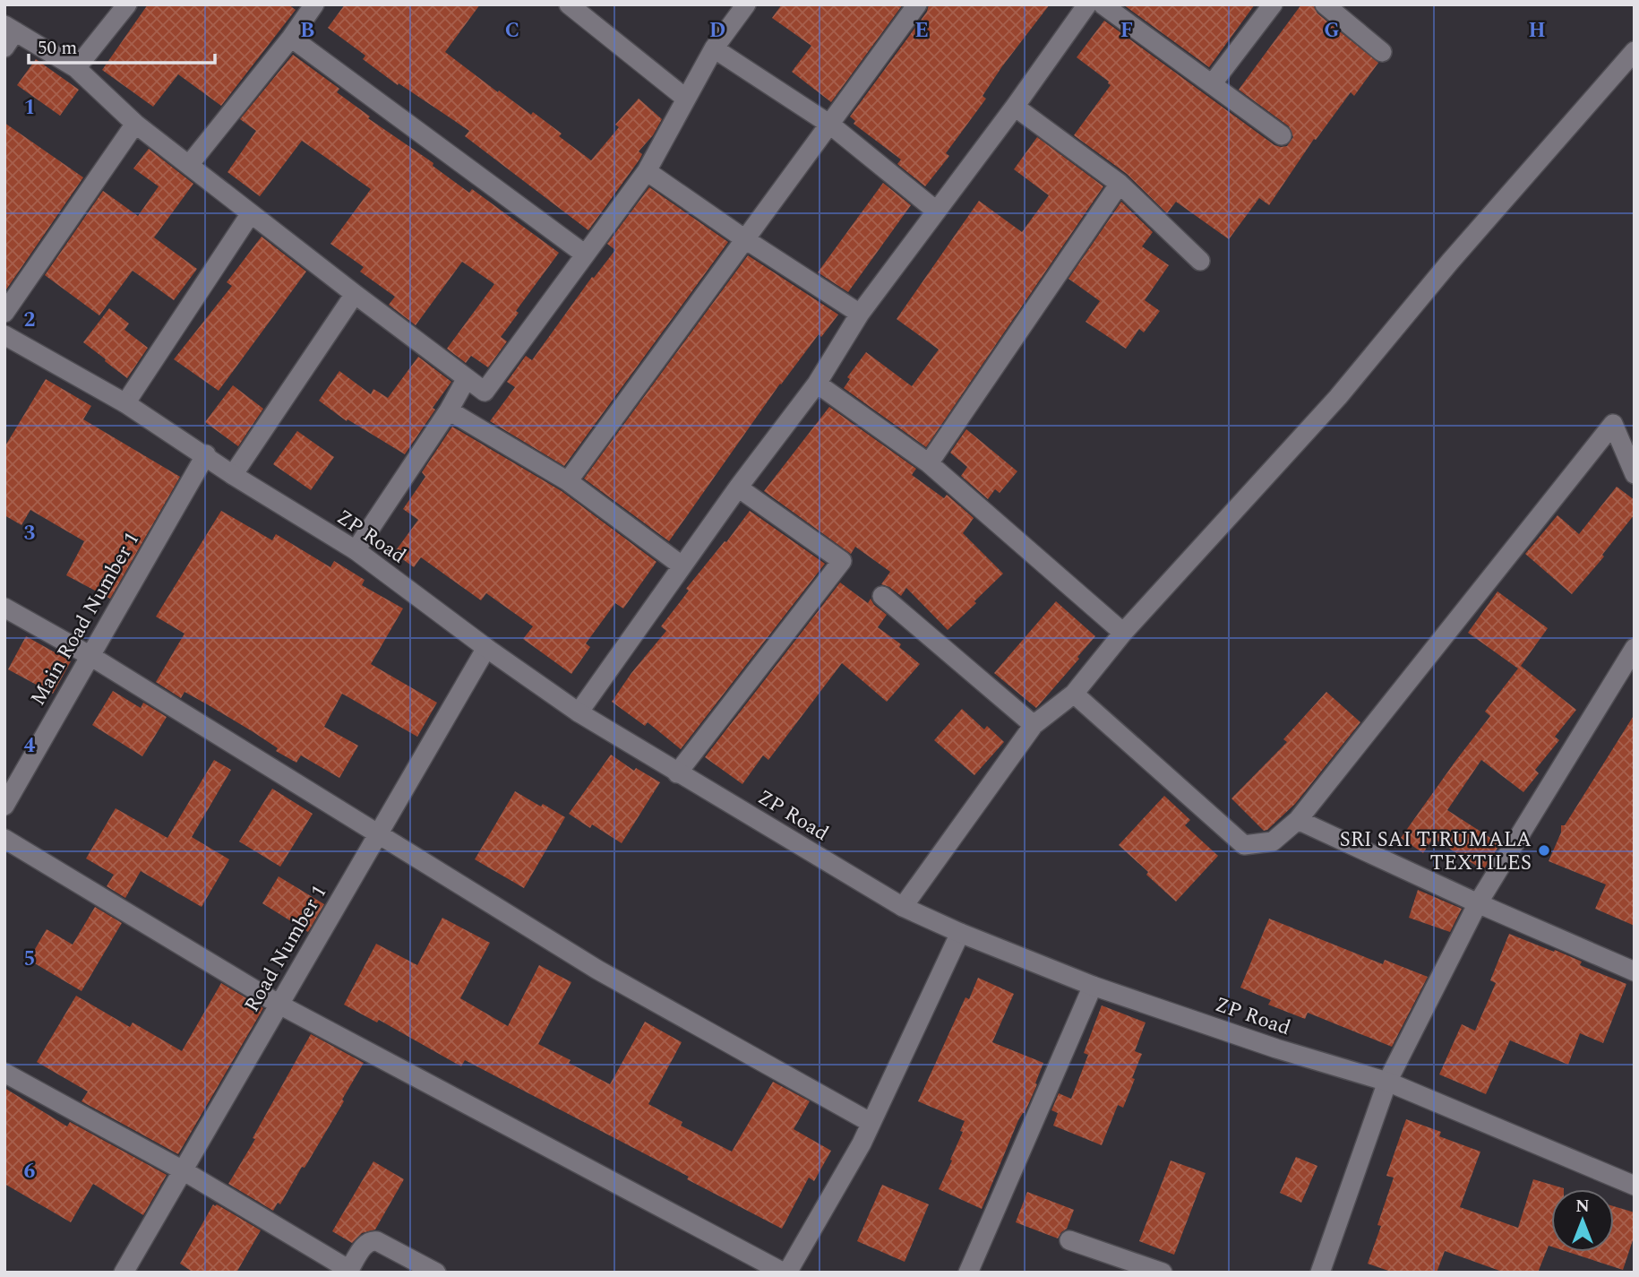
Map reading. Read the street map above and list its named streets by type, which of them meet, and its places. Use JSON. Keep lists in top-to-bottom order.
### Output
{
  "streets": {
    "street": ["ZP Road", "Main Road Number 1", "Road Number 1"]
  },
  "crossings": [
    ["ZP Road", "Main Road Number 1"],
    ["ZP Road", "Road Number 1"]
  ],
  "places": ["SRI SAI TIRUMALA TEXTILES"],
  "scale_bar": "50 m",
  "north": "top",
  "grid": {
    "columns": [
      "B",
      "C",
      "D",
      "E",
      "F",
      "G",
      "H"
    ],
    "rows": [
      "1",
      "2",
      "3",
      "4",
      "5",
      "6"
    ]
  }
}
